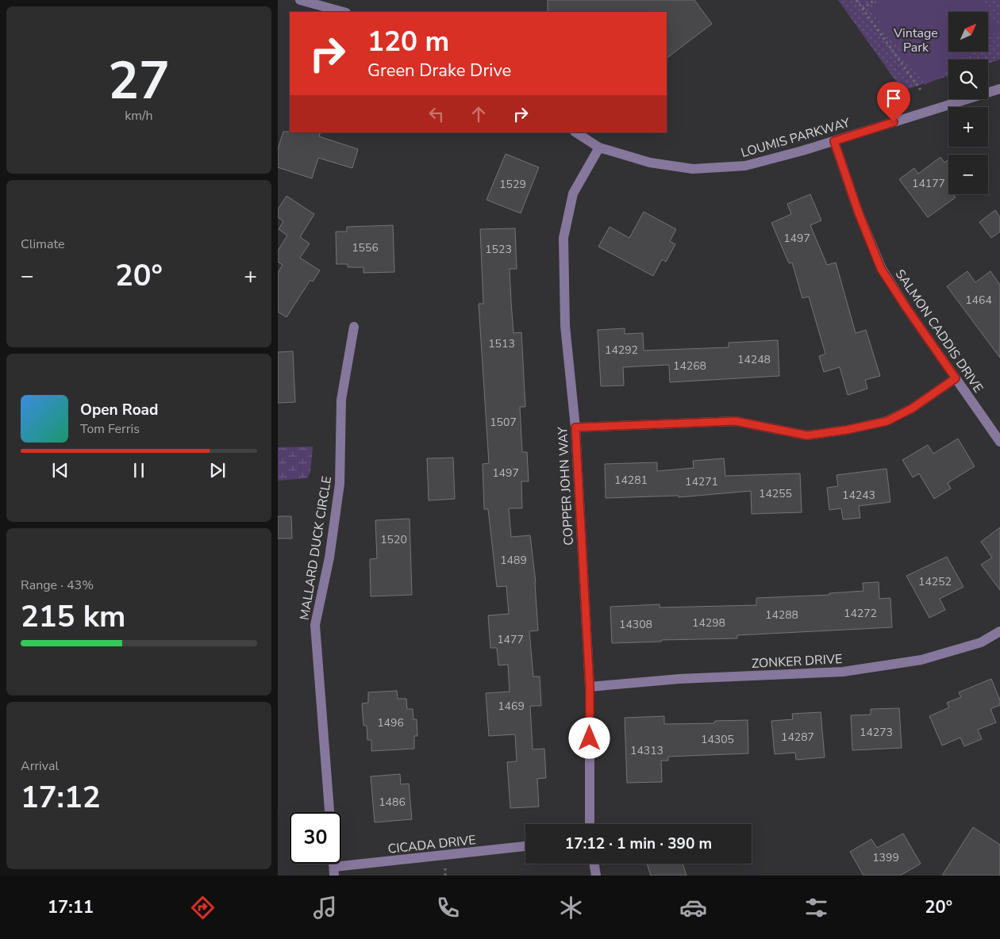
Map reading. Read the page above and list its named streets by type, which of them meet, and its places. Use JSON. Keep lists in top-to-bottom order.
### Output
{
  "streets": {
    "street": [
      "LOUMIS PARKWAY",
      "SALMON CADDIS DRIVE",
      "COPPER JOHN WAY",
      "MALLARD DUCK CIRCLE",
      "ZONKER DRIVE",
      "CICADA DRIVE"
    ]
  },
  "crossings": [
    ["LOUMIS PARKWAY", "SALMON CADDIS DRIVE"],
    ["LOUMIS PARKWAY", "COPPER JOHN WAY"],
    ["COPPER JOHN WAY", "ZONKER DRIVE"]
  ],
  "parks": ["Vintage Park"],
  "house_numbers": [
    "14177",
    "1529",
    "1497",
    "1556",
    "1523",
    "1464",
    "1513",
    "14292",
    "14248",
    "14268",
    "1507",
    "1497",
    "14281",
    "14271",
    "14255",
    "14243",
    "1520",
    "1489",
    "14252",
    "14272",
    "14288",
    "14298",
    "14308",
    "1477",
    "1469",
    "1496",
    "14273",
    "14287",
    "14305",
    "14313",
    "1486",
    "1399"
  ],
  "north": "top right",
  "page": {
    "tile": [
      ["27", "km/h"],
      "Climate",
      ["Range · 43%", "215 km"],
      ["Arrival", "17:12"]
    ],
    "map_buttons": ["+", "−"],
    "turn": ["120 m", "Green Drake Drive"],
    "heat": ["−", "20°", "+"],
    "song": ["Open Road", "Tom Ferris"],
    "limit": "30",
    "trip": "17:12 · 1 min · 390 m",
    "tabs": ["17:11", "20°"]
  }
}
